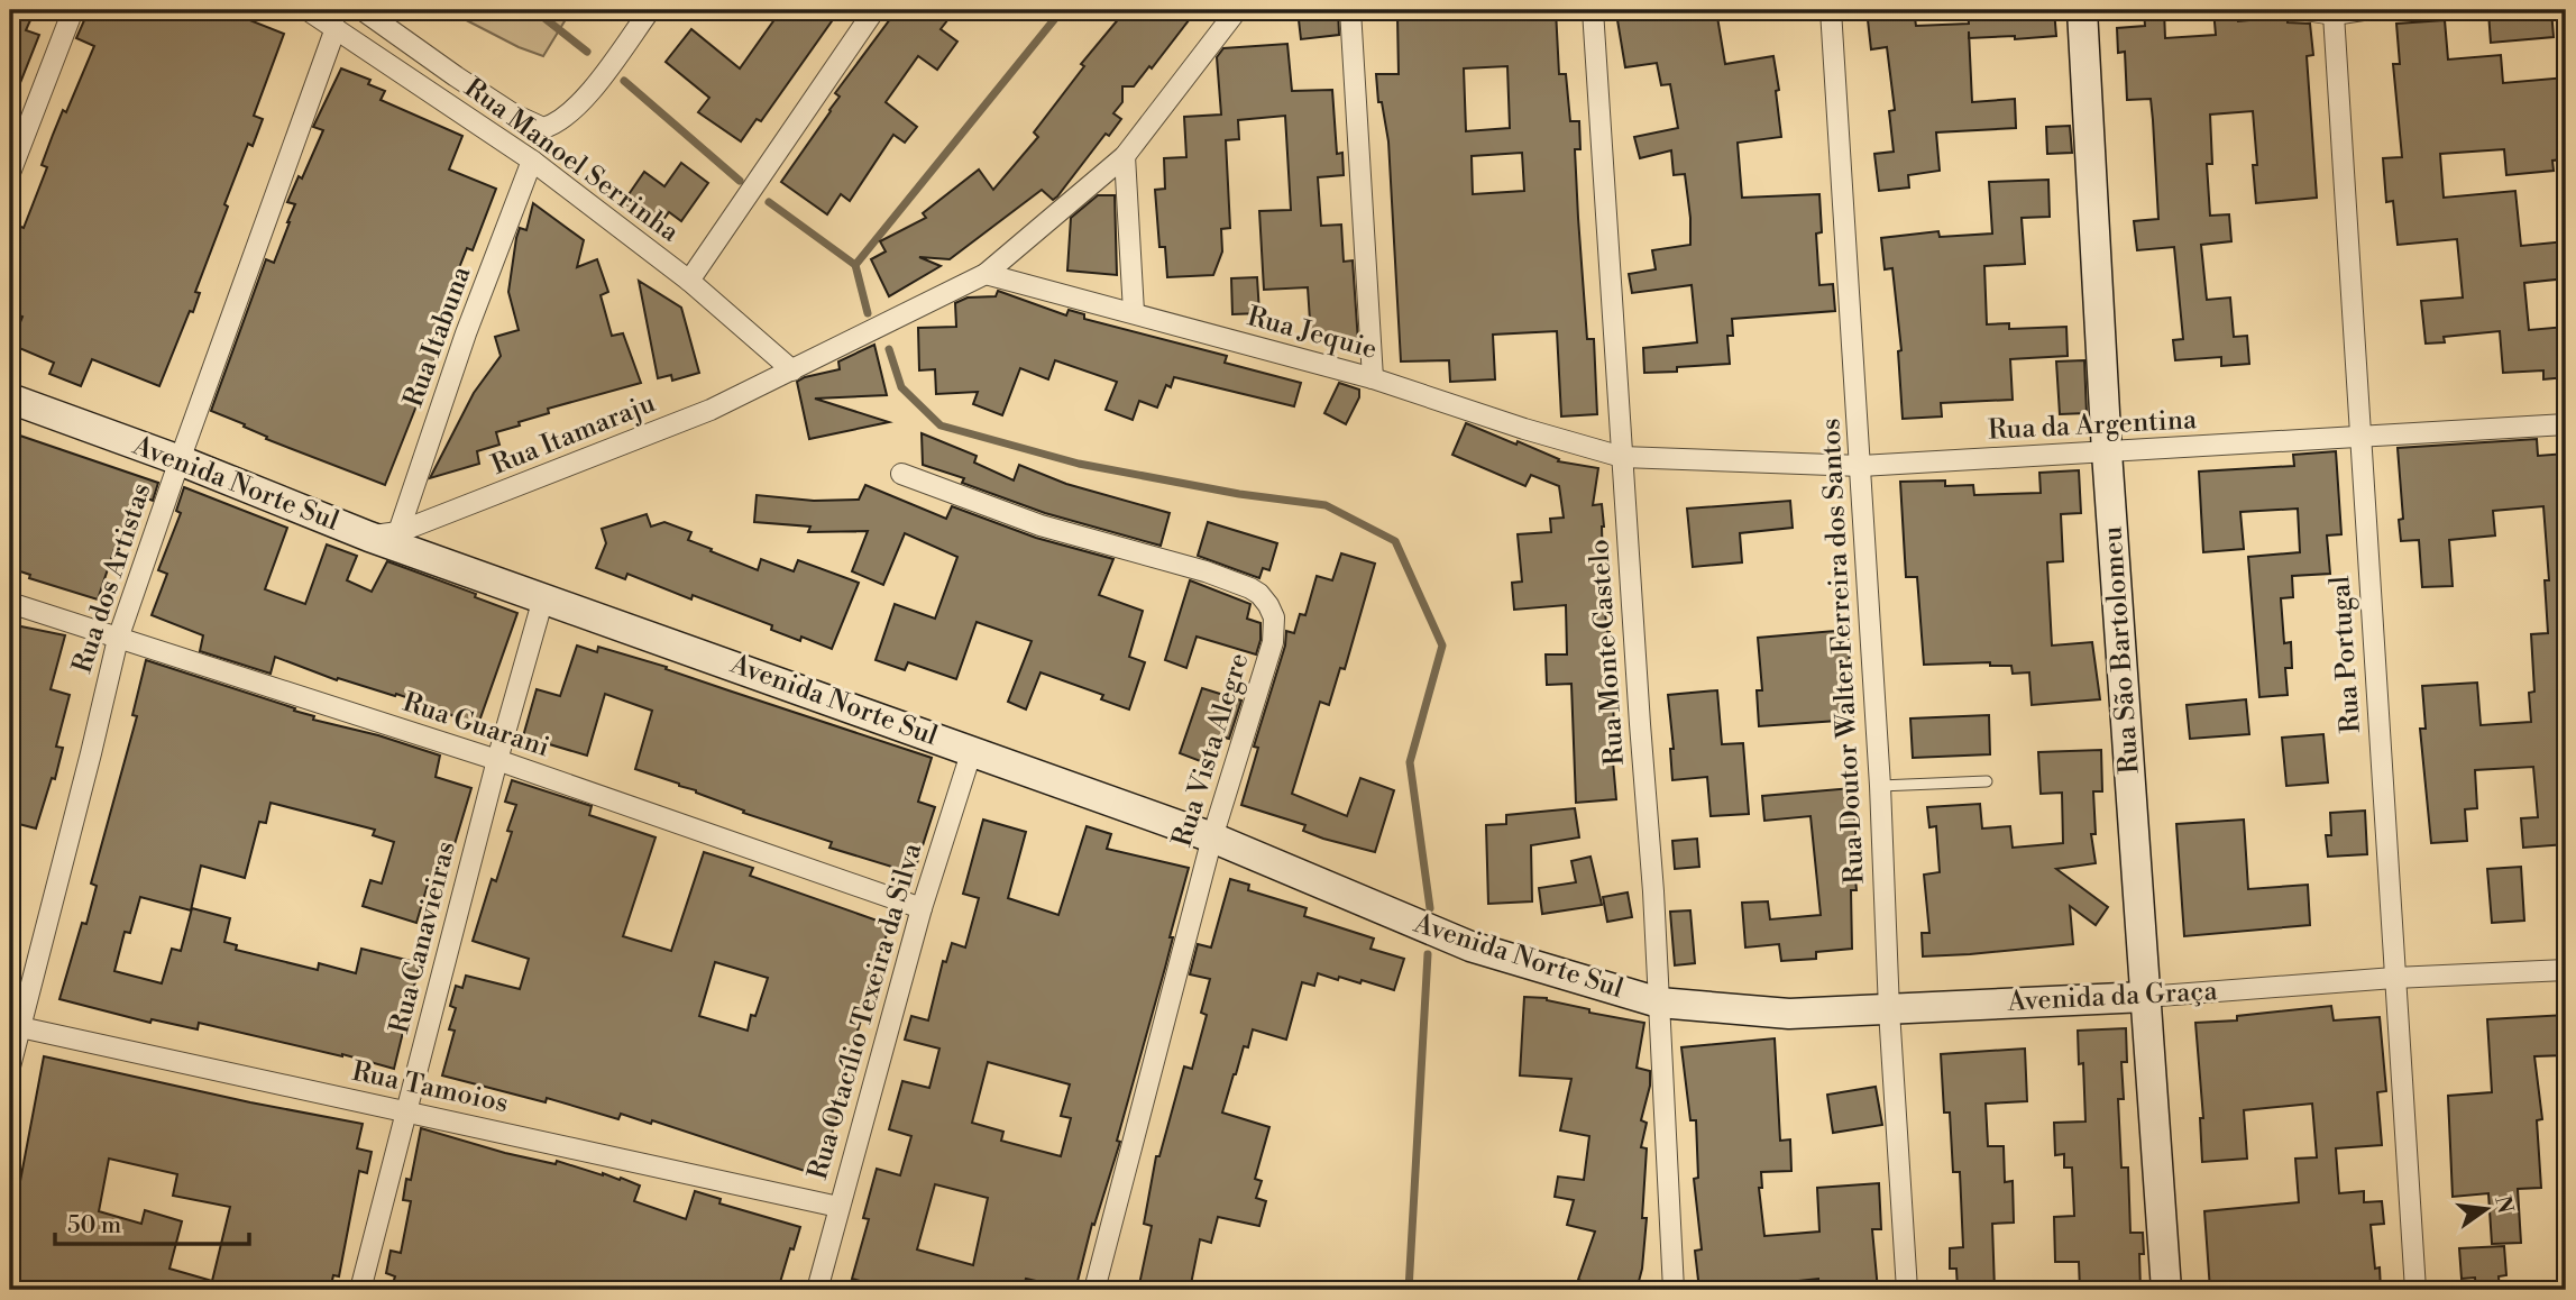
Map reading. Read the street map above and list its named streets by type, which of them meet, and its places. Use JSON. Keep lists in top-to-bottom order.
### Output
{
  "streets": {
    "street": [
      "Rua Manoel Serrinha",
      "Rua Jequie",
      "Rua Itabuna",
      "Rua da Argentina",
      "Rua Itamaraju",
      "Avenida Norte Sul",
      "Rua dos Artistas",
      "Rua São Bartolomeu",
      "Rua Doutor Walter Ferreira dos Santos",
      "Rua Monte Castelo",
      "Rua Portugal",
      "Rua Guarani",
      "Rua Vista Alegre",
      "Rua Canavieiras",
      "Avenida da Graça",
      "Rua Otacílio Texeira da Silva",
      "Rua Tamoios"
    ]
  },
  "crossings": [
    ["Rua Manoel Serrinha", "Rua Itabuna"],
    ["Rua Manoel Serrinha", "Rua Itamaraju"],
    ["Rua Manoel Serrinha", "Rua dos Artistas"],
    ["Rua Jequie", "Rua da Argentina"],
    ["Rua Jequie", "Rua Itamaraju"],
    ["Rua Jequie", "Rua Monte Castelo"],
    ["Rua Itabuna", "Rua Itamaraju"],
    ["Rua da Argentina", "Rua São Bartolomeu"],
    ["Rua da Argentina", "Rua Doutor Walter Ferreira dos Santos"],
    ["Rua da Argentina", "Rua Monte Castelo"],
    ["Rua da Argentina", "Rua Portugal"],
    ["Rua Itamaraju", "Avenida Norte Sul"],
    ["Avenida Norte Sul", "Rua dos Artistas"],
    ["Avenida Norte Sul", "Rua Monte Castelo"],
    ["Avenida Norte Sul", "Rua Vista Alegre"],
    ["Avenida Norte Sul", "Rua Canavieiras"],
    ["Avenida Norte Sul", "Avenida da Graça"],
    ["Avenida Norte Sul", "Rua Otacílio Texeira da Silva"],
    ["Rua dos Artistas", "Rua Guarani"],
    ["Rua dos Artistas", "Rua Tamoios"],
    ["Rua São Bartolomeu", "Avenida da Graça"],
    ["Rua Doutor Walter Ferreira dos Santos", "Avenida da Graça"],
    ["Rua Monte Castelo", "Avenida da Graça"],
    ["Rua Portugal", "Avenida da Graça"],
    ["Rua Guarani", "Rua Canavieiras"],
    ["Rua Guarani", "Rua Otacílio Texeira da Silva"],
    ["Rua Canavieiras", "Rua Tamoios"],
    ["Rua Otacílio Texeira da Silva", "Rua Tamoios"]
  ],
  "scale_bar": "50 m",
  "north": "right"
}
